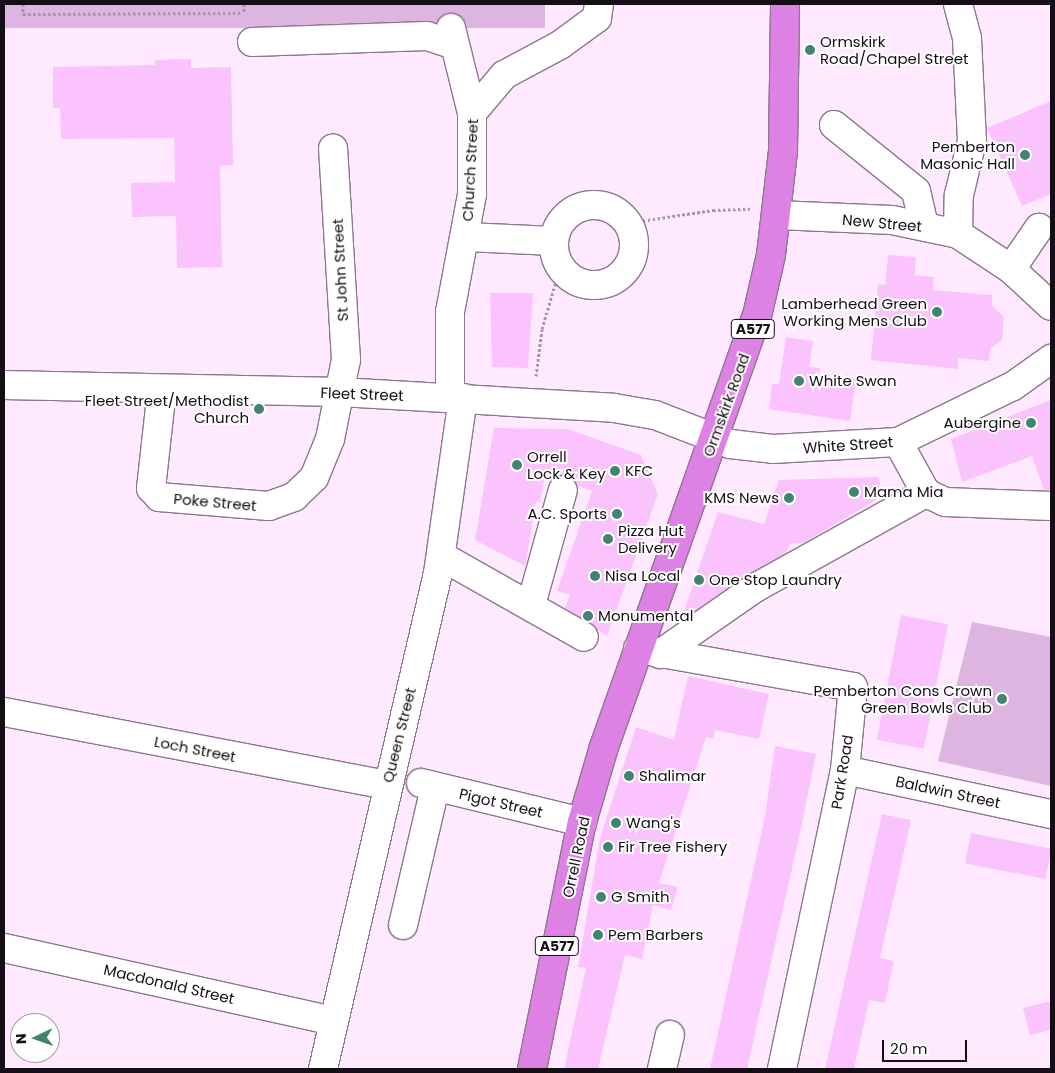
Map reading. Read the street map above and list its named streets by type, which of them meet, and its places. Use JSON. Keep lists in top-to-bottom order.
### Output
{
  "streets": {
    "highway": ["A577", "Ormskirk Road", "Orrell Road"],
    "street": [
      "Church Street",
      "New Street",
      "St John Street",
      "Fleet Street",
      "White Street",
      "Poke Street",
      "Queen Street",
      "Loch Street",
      "Park Road",
      "Baldwin Street",
      "Pigot Street",
      "Macdonald Street"
    ]
  },
  "crossings": [
    ["Church Street", "Fleet Street"],
    ["Church Street", "Queen Street"],
    ["New Street", "Ormskirk Road"],
    ["St John Street", "Fleet Street"],
    ["St John Street", "Poke Street"],
    ["Fleet Street", "Ormskirk Road"],
    ["Fleet Street", "White Street"],
    ["Fleet Street", "Poke Street"],
    ["Fleet Street", "Queen Street"],
    ["Ormskirk Road", "White Street"],
    ["Ormskirk Road", "Park Road"],
    ["Ormskirk Road", "Orrell Road"],
    ["Queen Street", "Loch Street"],
    ["Queen Street", "Macdonald Street"],
    ["Park Road", "Baldwin Street"],
    ["Park Road", "Orrell Road"],
    ["Pigot Street", "Orrell Road"]
  ],
  "places": [
    "Ormskirk Road/Chapel Street",
    "Pemberton Masonic Hall",
    "Lamberhead Green Working Mens Club",
    "White Swan",
    "Fleet Street/Methodist Church",
    "Aubergine",
    "Orrell Lock & Key",
    "KFC",
    "Mama Mia",
    "KMS News",
    "A.C. Sports",
    "Pizza Hut Delivery",
    "Nisa Local",
    "One Stop Laundry",
    "Monumental",
    "Pemberton Cons Crown Green Bowls Club",
    "Shalimar",
    "Wang's",
    "Fir Tree Fishery",
    "G Smith",
    "Pem Barbers"
  ],
  "scale_bar": "20 m",
  "north": "left"
}
